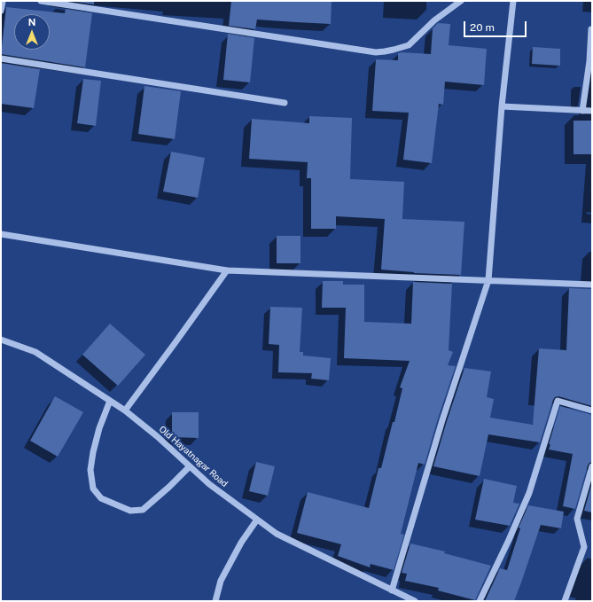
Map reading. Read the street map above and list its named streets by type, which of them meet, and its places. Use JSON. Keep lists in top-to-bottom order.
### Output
{
  "streets": {
    "street": ["Old Hayatnagar Road"]
  },
  "scale_bar": "20 m",
  "north": "top"
}
